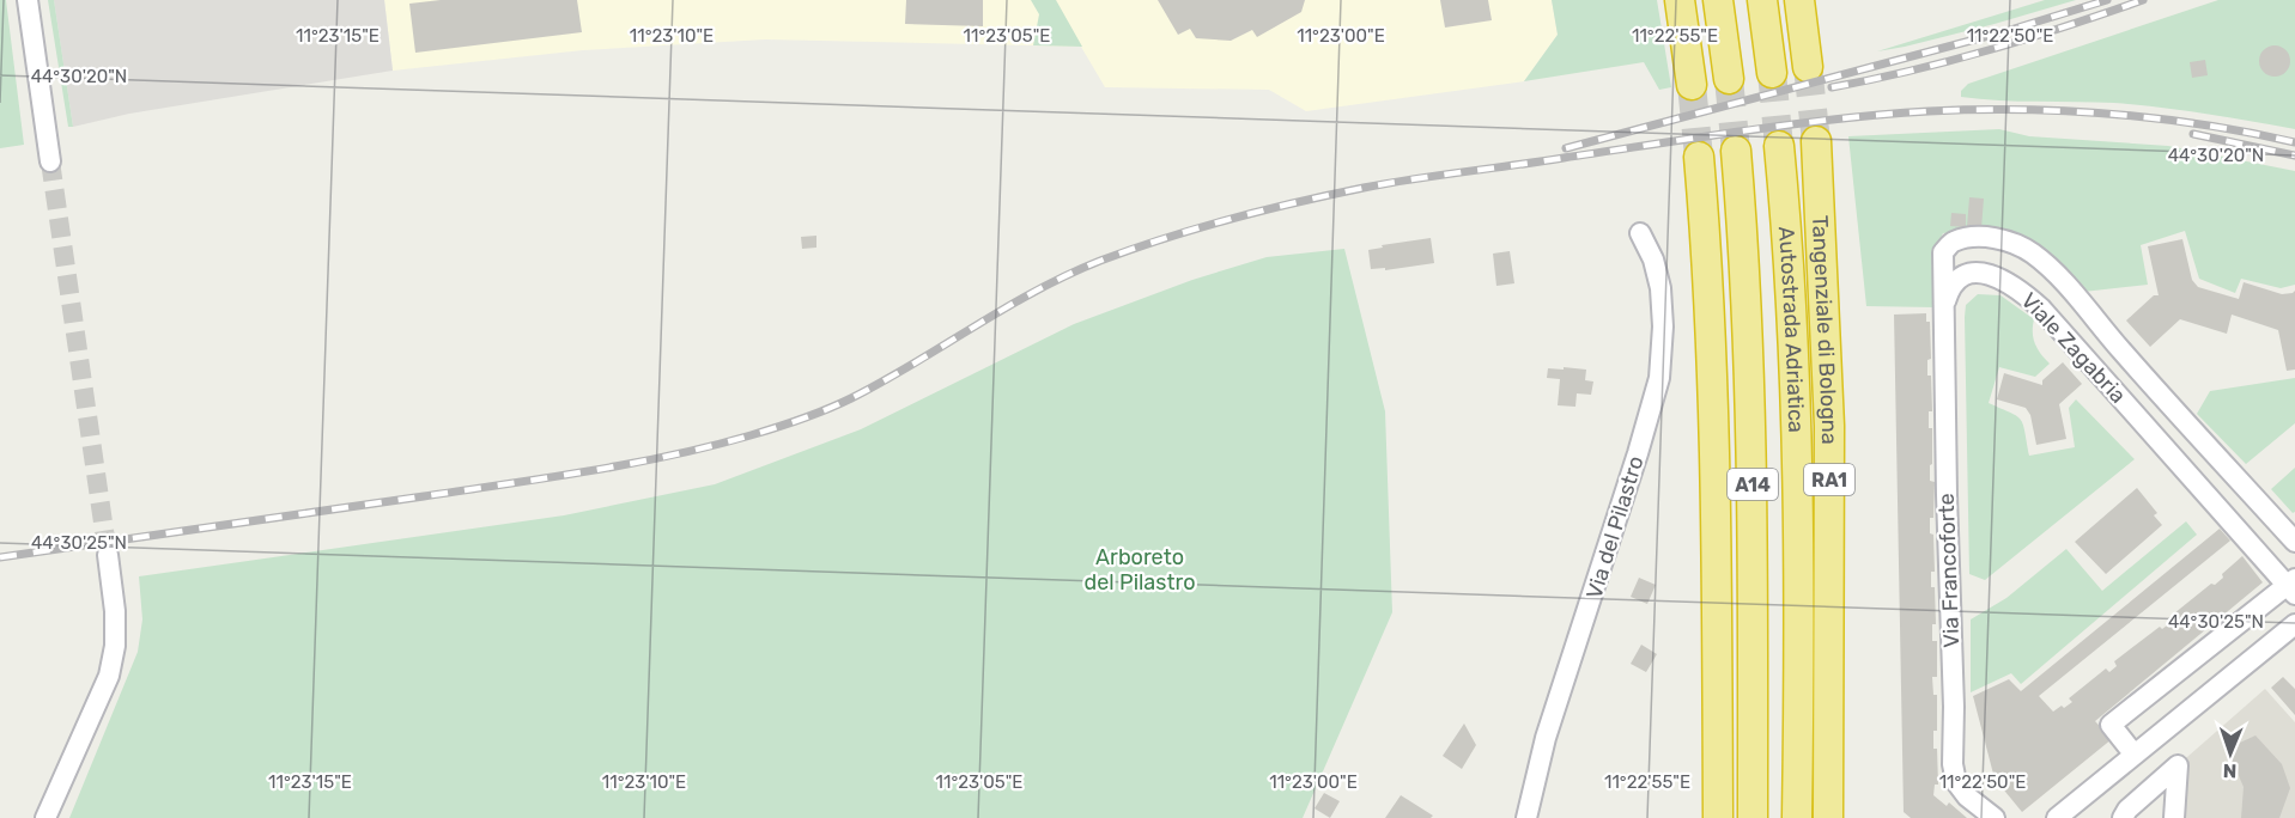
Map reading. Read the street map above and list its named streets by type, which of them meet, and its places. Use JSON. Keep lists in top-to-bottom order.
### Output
{
  "streets": {
    "highway": [
      "Tangenziale di Bologna",
      "Autostrada Adriatica",
      "RA1",
      "A14"
    ],
    "street": ["Viale Zagabria", "Via del Pilastro", "Via Francoforte"]
  },
  "crossings": [
    ["Viale Zagabria", "Via Francoforte"]
  ],
  "parks": ["Arboreto del Pilastro"],
  "north": "bottom",
  "coordinates": [
    "11°23'15\"E",
    "11°23'10\"E",
    "11°23'05\"E",
    "11°23'00\"E",
    "11°22'55\"E",
    "11°22'50\"E",
    "44°30'20\"N",
    "44°30'25\"N"
  ]
}
